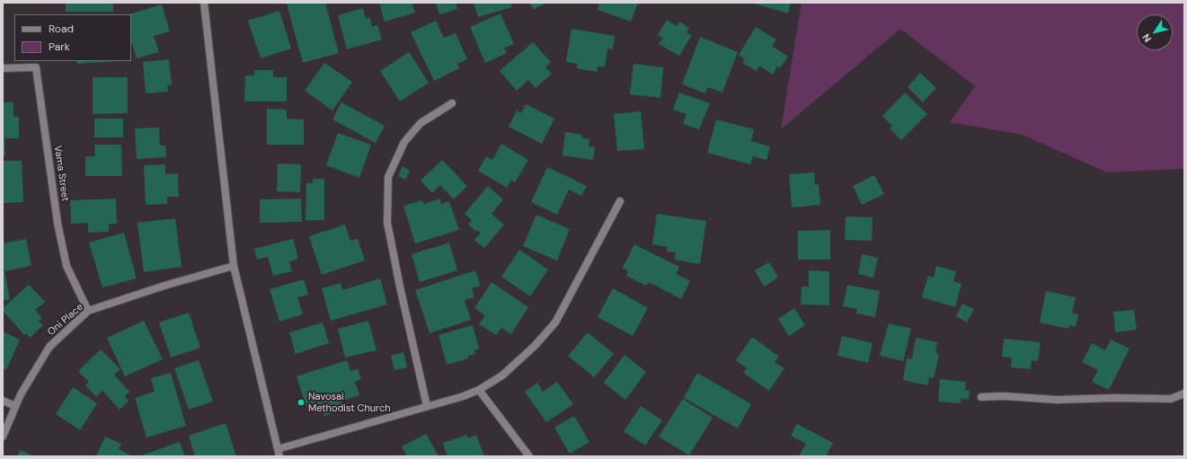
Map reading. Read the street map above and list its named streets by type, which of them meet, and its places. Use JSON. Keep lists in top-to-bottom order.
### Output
{
  "streets": {
    "street": ["Vama Street", "Oni Place"]
  },
  "crossings": [
    ["Vama Street", "Oni Place"]
  ],
  "places": ["Navosai Methodist Church"],
  "legend": ["Road", "Park"],
  "north": "bottom left"
}
